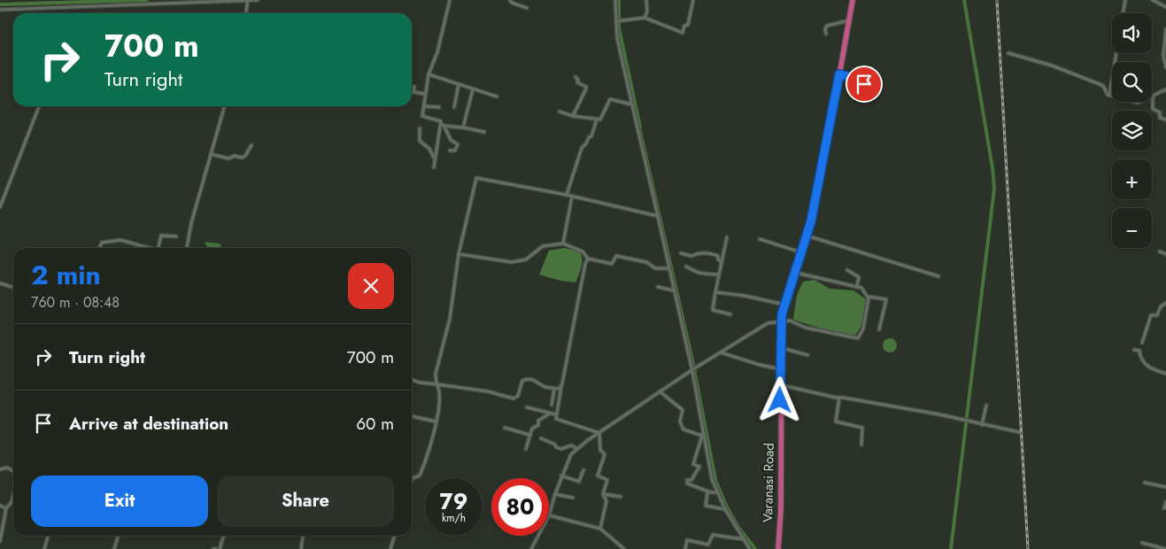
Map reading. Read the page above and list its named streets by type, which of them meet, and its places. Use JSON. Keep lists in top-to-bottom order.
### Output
{
  "streets": {
    "highway": ["Varanasi Road"]
  },
  "page": {
    "map_buttons": ["+", "−"],
    "turn": ["700 m", "Turn right"],
    "heading": ["2 min", "760 m · 08:48"],
    "list": [
      {
        "name": "Turn right",
        "value": "700 m"
      },
      {
        "name": "Arrive at destination",
        "value": "60 m"
      }
    ],
    "buttons": ["Exit", "Share"],
    "speed": "79 km/h",
    "limit": "80"
  }
}
